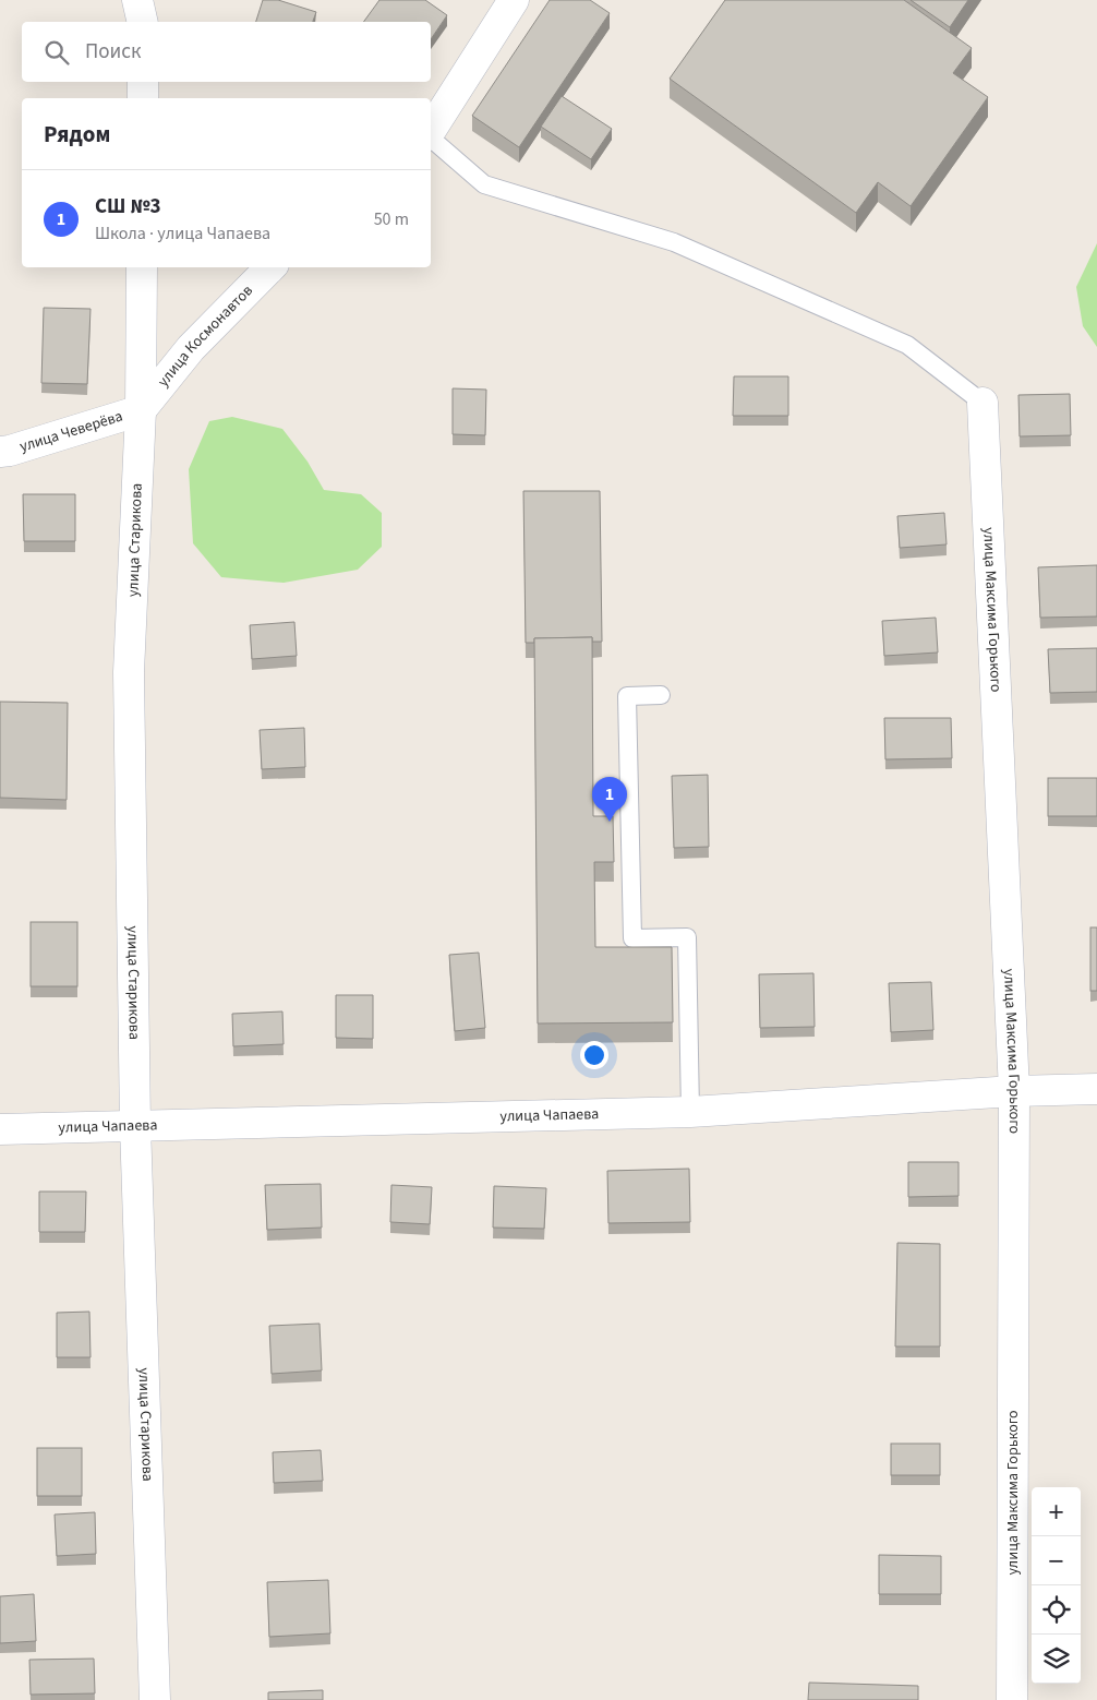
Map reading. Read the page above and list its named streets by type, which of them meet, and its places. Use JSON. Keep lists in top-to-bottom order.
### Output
{
  "streets": {
    "street": [
      "улица Космонавтов",
      "улица Чеверёва",
      "улица Старикова",
      "улица Максима Горького",
      "улица Чапаева"
    ]
  },
  "crossings": [
    ["улица Космонавтов", "улица Чеверёва"],
    ["улица Космонавтов", "улица Старикова"],
    ["улица Чеверёва", "улица Старикова"],
    ["улица Старикова", "улица Чапаева"],
    ["улица Максима Горького", "улица Чапаева"]
  ],
  "page": {
    "search": "Поиск",
    "heading": "Рядом",
    "list": [
      {
        "mark": "1",
        "name": "СШ №3",
        "note": "Школа · улица Чапаева",
        "value": "50 m"
      }
    ],
    "pins": "1",
    "map_buttons": ["+", "−"]
  }
}
